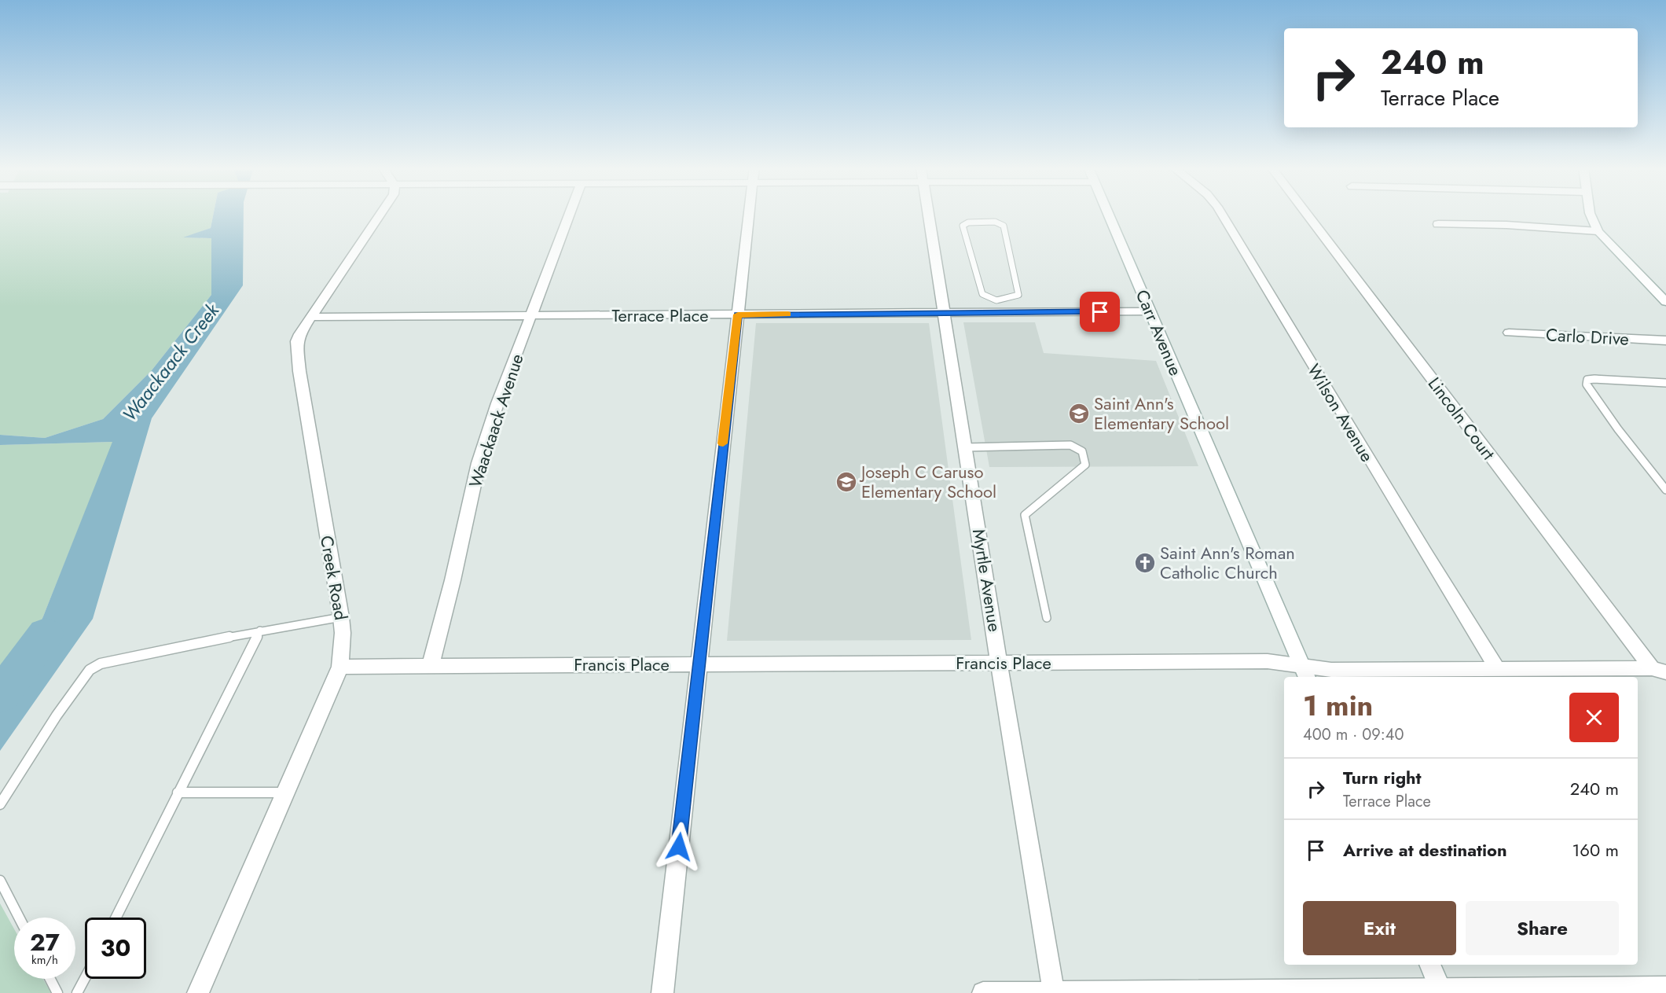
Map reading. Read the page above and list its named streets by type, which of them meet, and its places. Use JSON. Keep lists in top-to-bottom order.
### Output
{
  "streets": {
    "street": [
      "Terrace Place",
      "Carr Avenue",
      "Carlo Drive",
      "Wilson Avenue",
      "Lincoln Court",
      "Waackaack Avenue",
      "Creek Road",
      "Myrtle Avenue",
      "Francis Place"
    ]
  },
  "crossings": [
    ["Terrace Place", "Carr Avenue"],
    ["Terrace Place", "Waackaack Avenue"],
    ["Terrace Place", "Creek Road"],
    ["Terrace Place", "Myrtle Avenue"],
    ["Carr Avenue", "Francis Place"],
    ["Wilson Avenue", "Francis Place"],
    ["Lincoln Court", "Francis Place"],
    ["Waackaack Avenue", "Francis Place"],
    ["Creek Road", "Francis Place"],
    ["Myrtle Avenue", "Francis Place"]
  ],
  "water": ["Waackaack Creek"],
  "places": {
    "school or university": ["Saint Ann's Elementary School", "Joseph C Caruso Elementary School"],
    "church": ["Saint Ann's Roman Catholic Church"]
  },
  "page": {
    "turn": ["240 m", "Terrace Place"],
    "heading": ["1 min", "400 m · 09:40"],
    "list": [
      {
        "name": "Turn right",
        "note": "Terrace Place",
        "value": "240 m"
      },
      {
        "name": "Arrive at destination",
        "value": "160 m"
      }
    ],
    "buttons": ["Exit", "Share"],
    "speed": "27 km/h",
    "limit": "30"
  }
}
